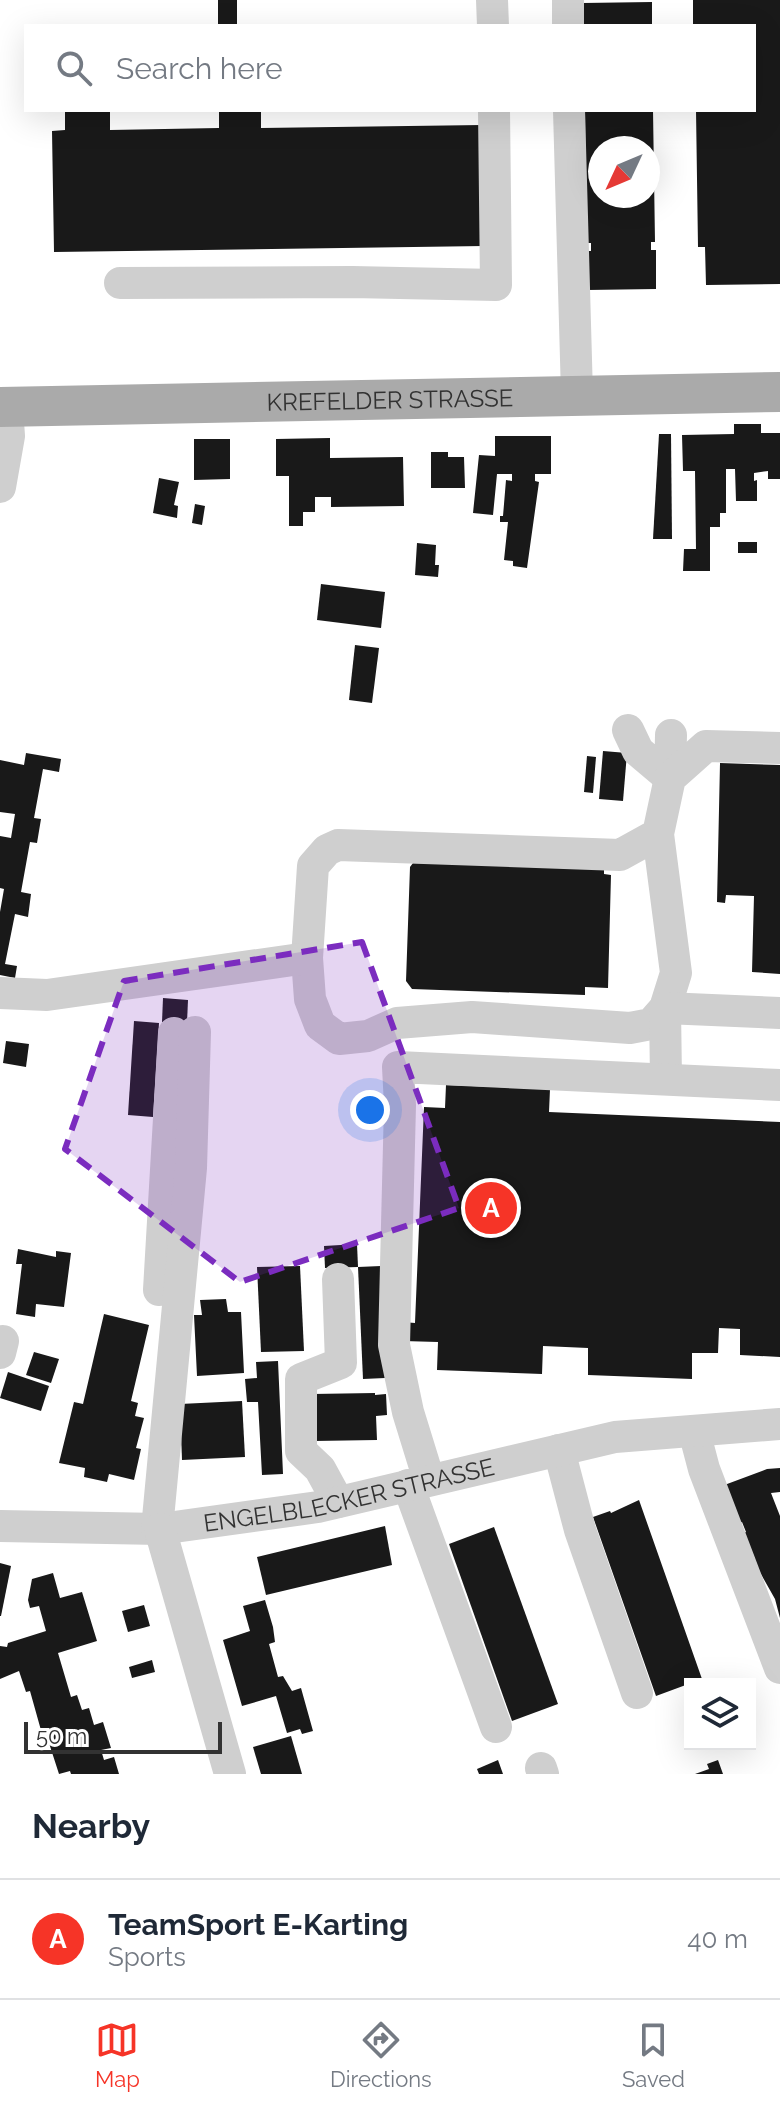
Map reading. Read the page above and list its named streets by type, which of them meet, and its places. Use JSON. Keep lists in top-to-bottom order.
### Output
{
  "streets": {
    "main road": ["KREFELDER STRASSE"],
    "street": ["ENGELBLECKER STRASSE"]
  },
  "scale_bar": "50 m",
  "north": "bottom left",
  "page": {
    "search": "Search here",
    "pins": "A",
    "scale": "50 m",
    "heading": "Nearby",
    "list": [
      {
        "mark": "A",
        "name": "TeamSport E-Karting",
        "note": "Sports",
        "value": "40 m"
      }
    ],
    "nav": ["Map", "Directions", "Saved"]
  }
}
